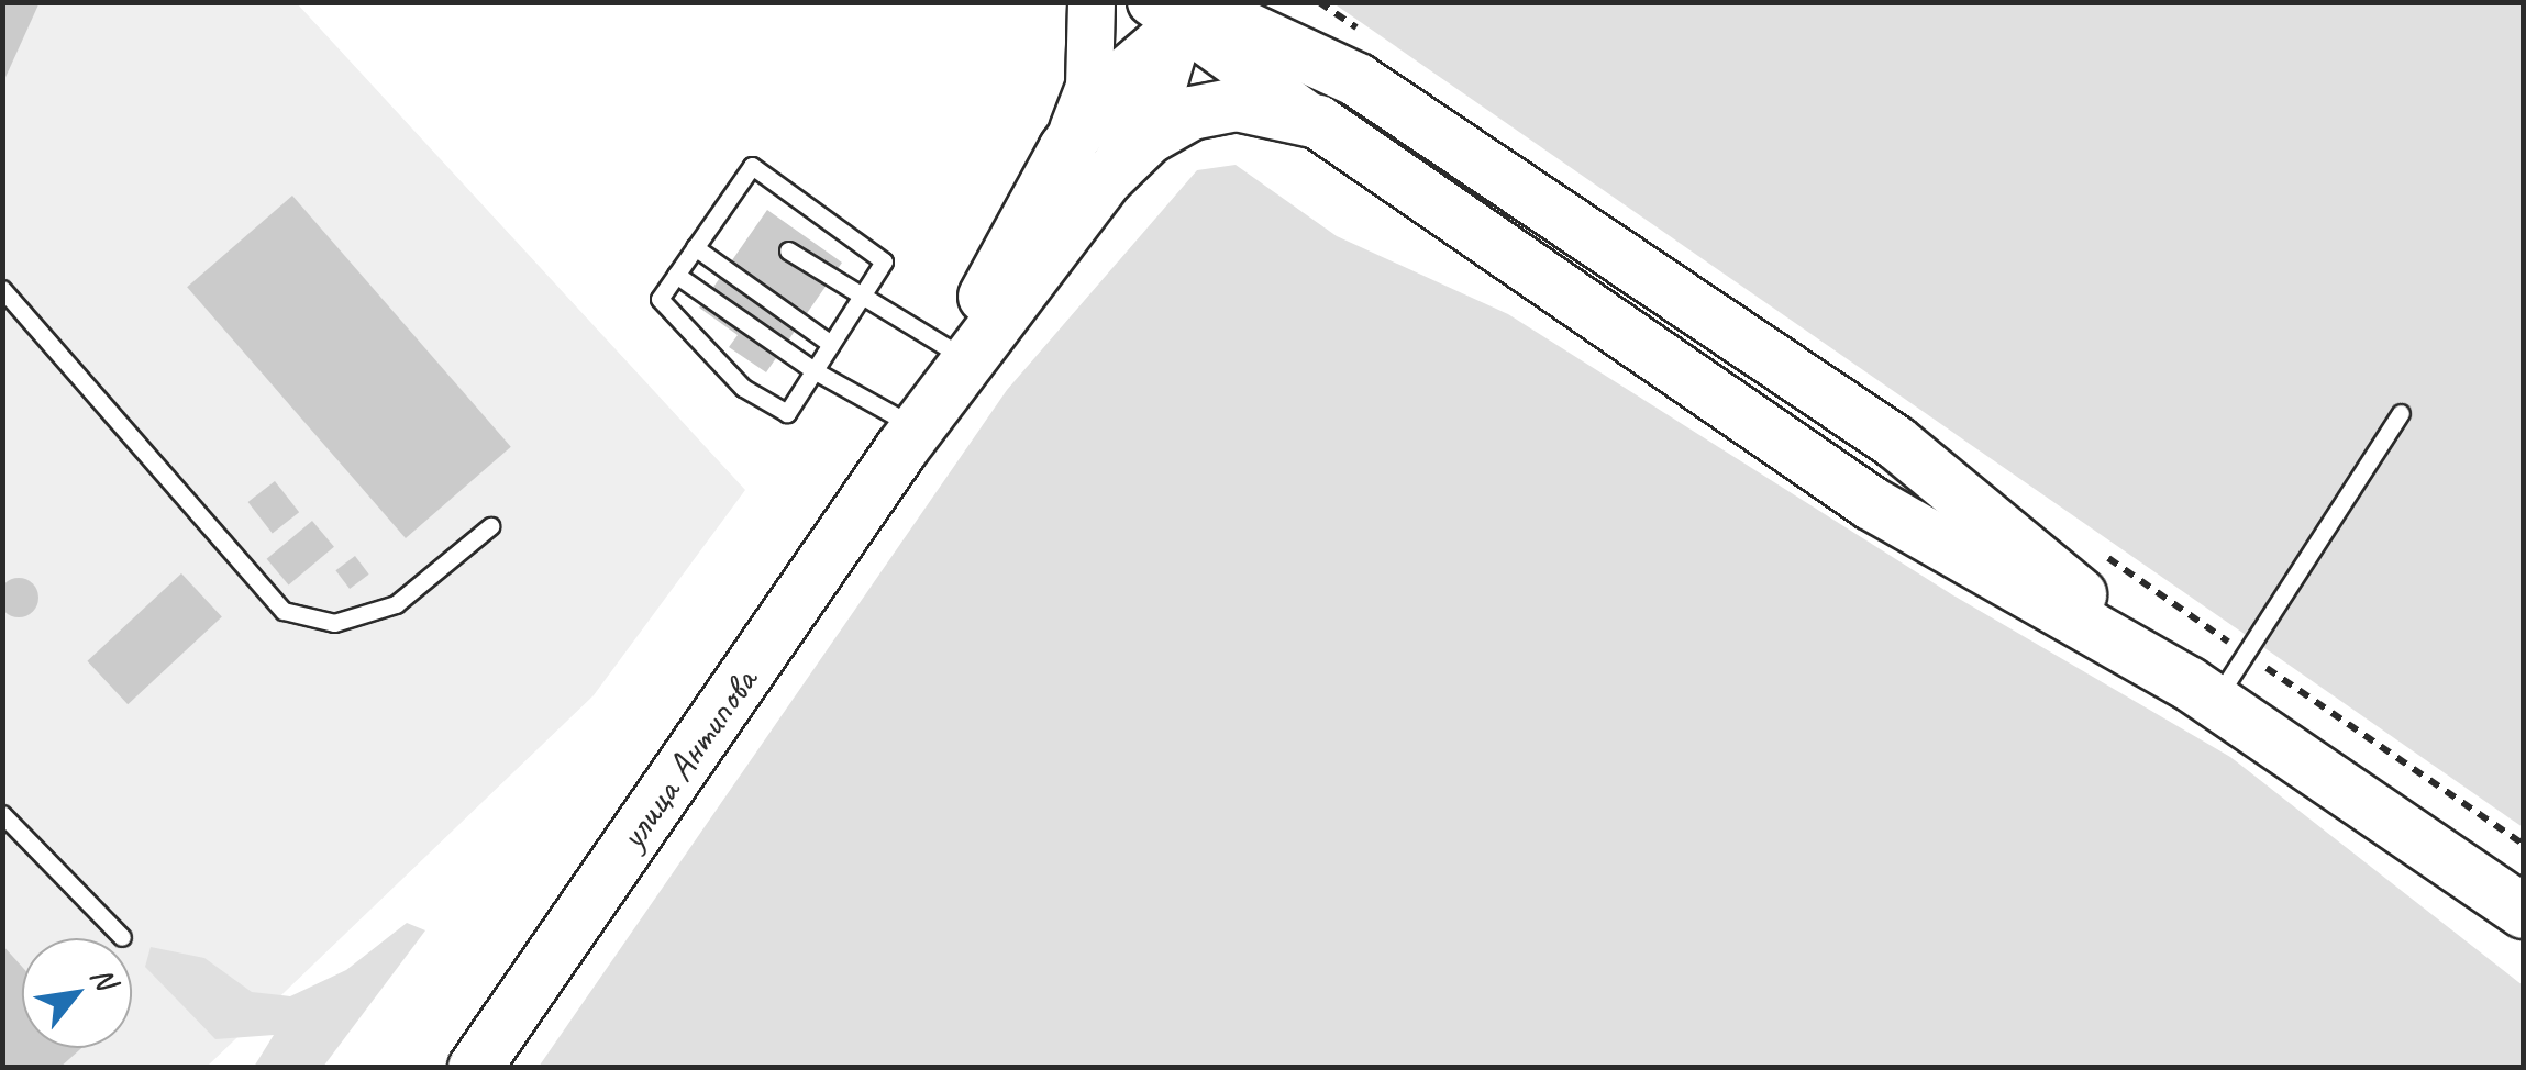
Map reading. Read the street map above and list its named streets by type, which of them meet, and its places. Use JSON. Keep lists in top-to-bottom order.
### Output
{
  "streets": {
    "main road": ["улица Антипова"]
  },
  "north": "top right"
}
